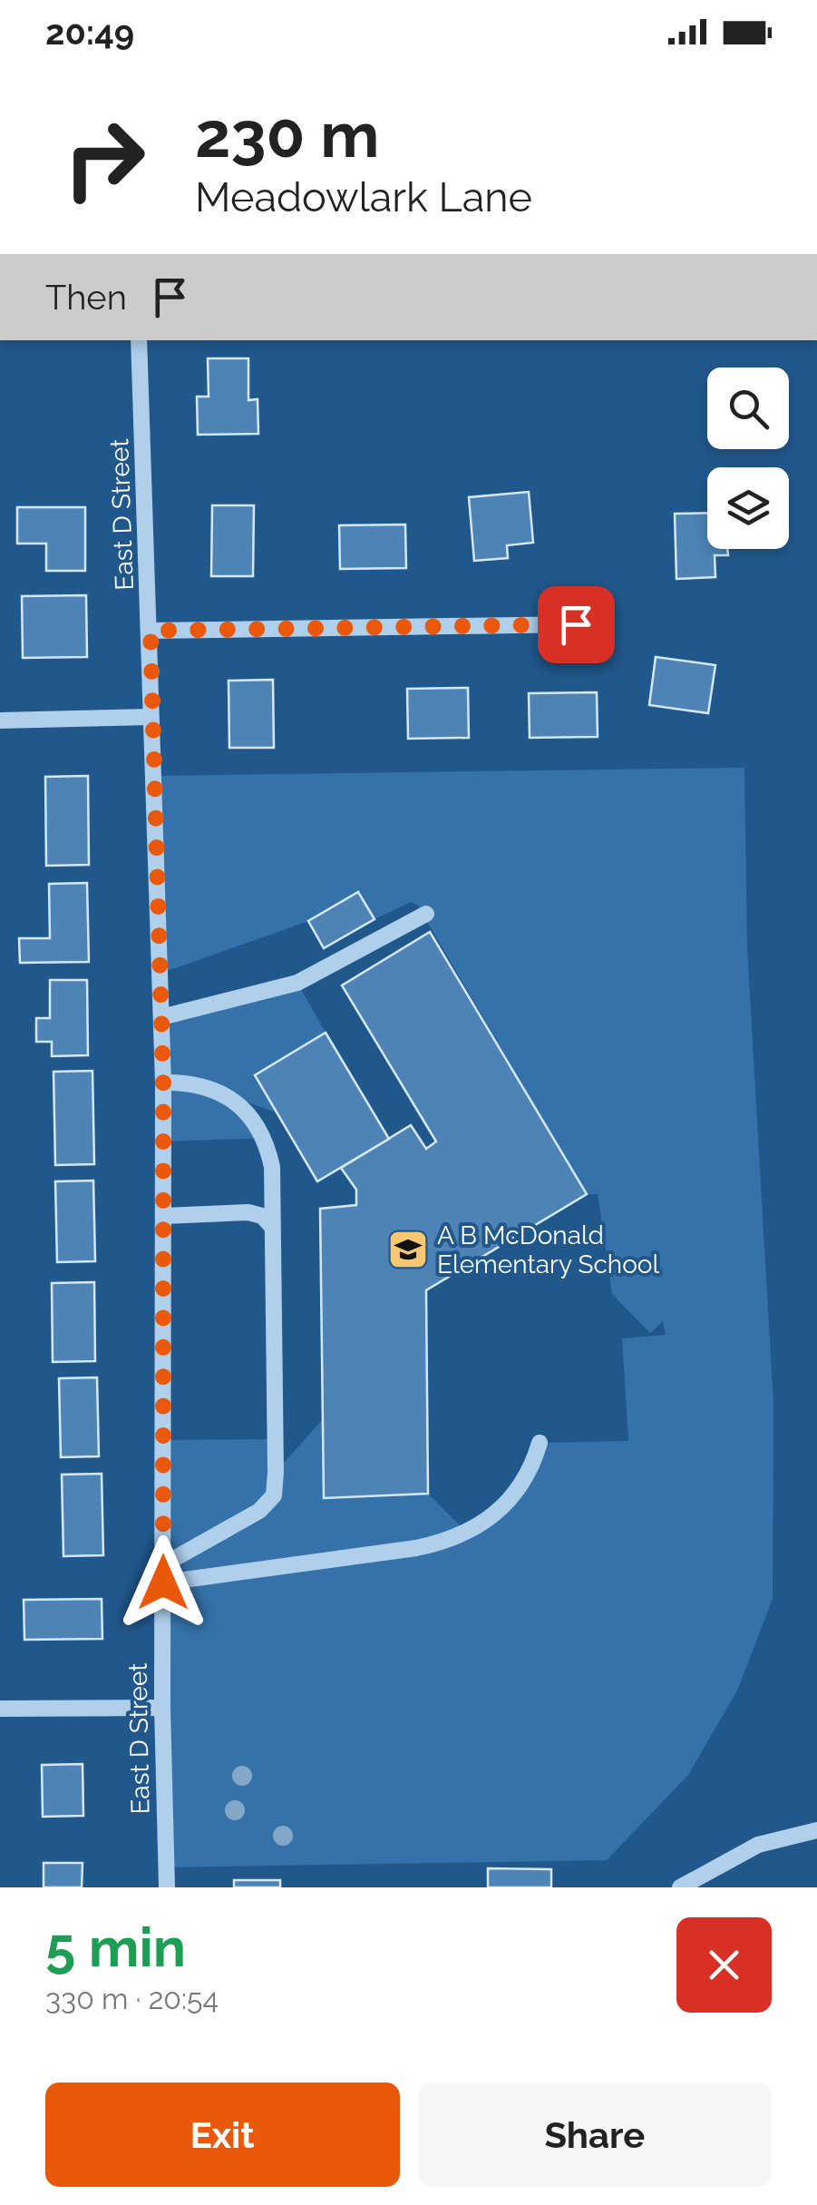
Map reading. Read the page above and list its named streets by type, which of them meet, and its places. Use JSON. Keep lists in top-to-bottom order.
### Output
{
  "streets": {
    "street": ["East D Street"]
  },
  "places": {
    "school or university": ["A B McDonald Elementary School"]
  },
  "page": {
    "status": "20:49",
    "turn": ["230 m", "Meadowlark Lane"],
    "then": "Then",
    "heading": ["5 min", "330 m · 20:54"],
    "buttons": ["Exit", "Share"]
  }
}
